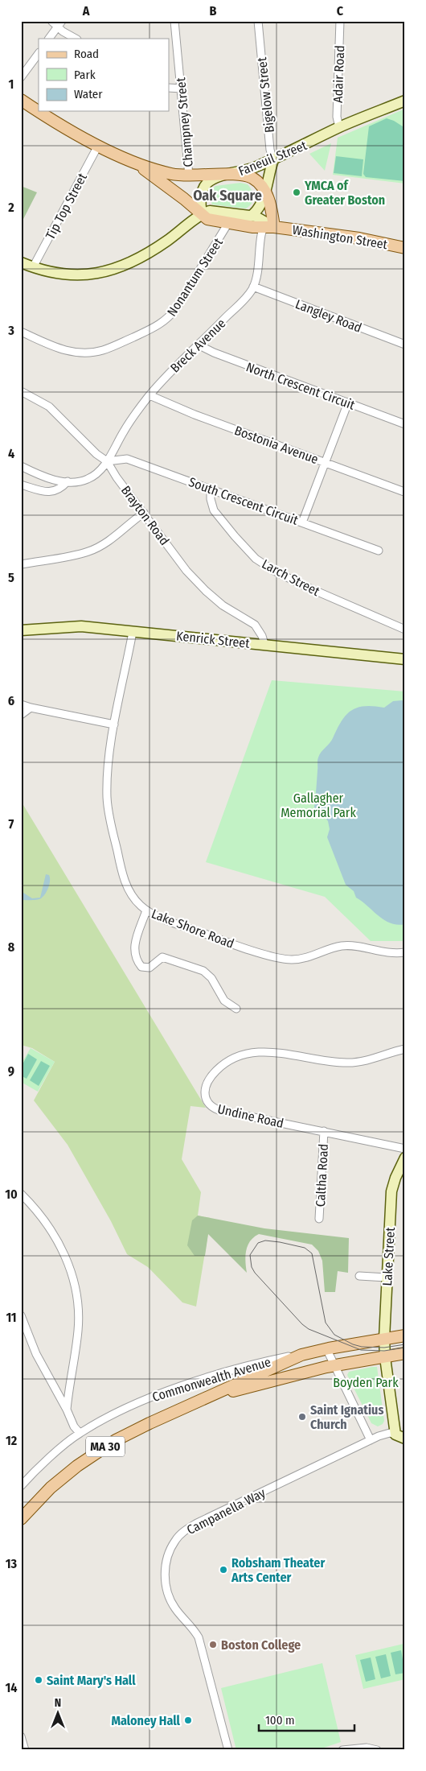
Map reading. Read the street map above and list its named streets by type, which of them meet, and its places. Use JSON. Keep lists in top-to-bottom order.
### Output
{
  "streets": {
    "main road": [
      "Faneuil Street",
      "Washington Street",
      "Commonwealth Avenue",
      "MA 30"
    ],
    "street": [
      "Adair Road",
      "Bigelow Street",
      "Champney Street",
      "Tip Top Street",
      "Nonantum Street",
      "Langley Road",
      "Breck Avenue",
      "North Crescent Circuit",
      "Bostonia Avenue",
      "South Crescent Circuit",
      "Brayton Road",
      "Larch Street",
      "Kenrick Street",
      "Lake Shore Road",
      "Undine Road",
      "Caltha Road",
      "Lake Street",
      "Campanella Way"
    ]
  },
  "crossings": [
    ["Adair Road", "Faneuil Street"],
    ["Bigelow Street", "Faneuil Street"],
    ["Champney Street", "Faneuil Street"],
    ["Faneuil Street", "Washington Street"],
    ["Washington Street", "Nonantum Street"],
    ["Washington Street", "Breck Avenue"],
    ["Langley Road", "Breck Avenue"],
    ["Breck Avenue", "North Crescent Circuit"],
    ["Breck Avenue", "Bostonia Avenue"],
    ["Breck Avenue", "South Crescent Circuit"],
    ["Breck Avenue", "Brayton Road"],
    ["South Crescent Circuit", "Brayton Road"],
    ["South Crescent Circuit", "Larch Street"],
    ["Brayton Road", "Kenrick Street"],
    ["Kenrick Street", "Lake Shore Road"],
    ["Undine Road", "Caltha Road"],
    ["Lake Street", "Commonwealth Avenue"],
    ["Lake Street", "Campanella Way"]
  ],
  "districts": ["Oak Square"],
  "parks": ["Gallagher Memorial Park", "Boyden Park"],
  "places": [
    "YMCA of Greater Boston",
    "Saint Ignatius Church",
    "Robsham Theater Arts Center",
    "Boston College",
    "Saint Mary's Hall",
    "Maloney Hall"
  ],
  "legend": ["Road", "Park", "Water"],
  "scale_bar": "100 m",
  "north": "top",
  "grid": {
    "columns": ["A", "B", "C"],
    "rows": [
      "1",
      "2",
      "3",
      "4",
      "5",
      "6",
      "7",
      "8",
      "9",
      "10",
      "11",
      "12",
      "13",
      "14"
    ]
  }
}
